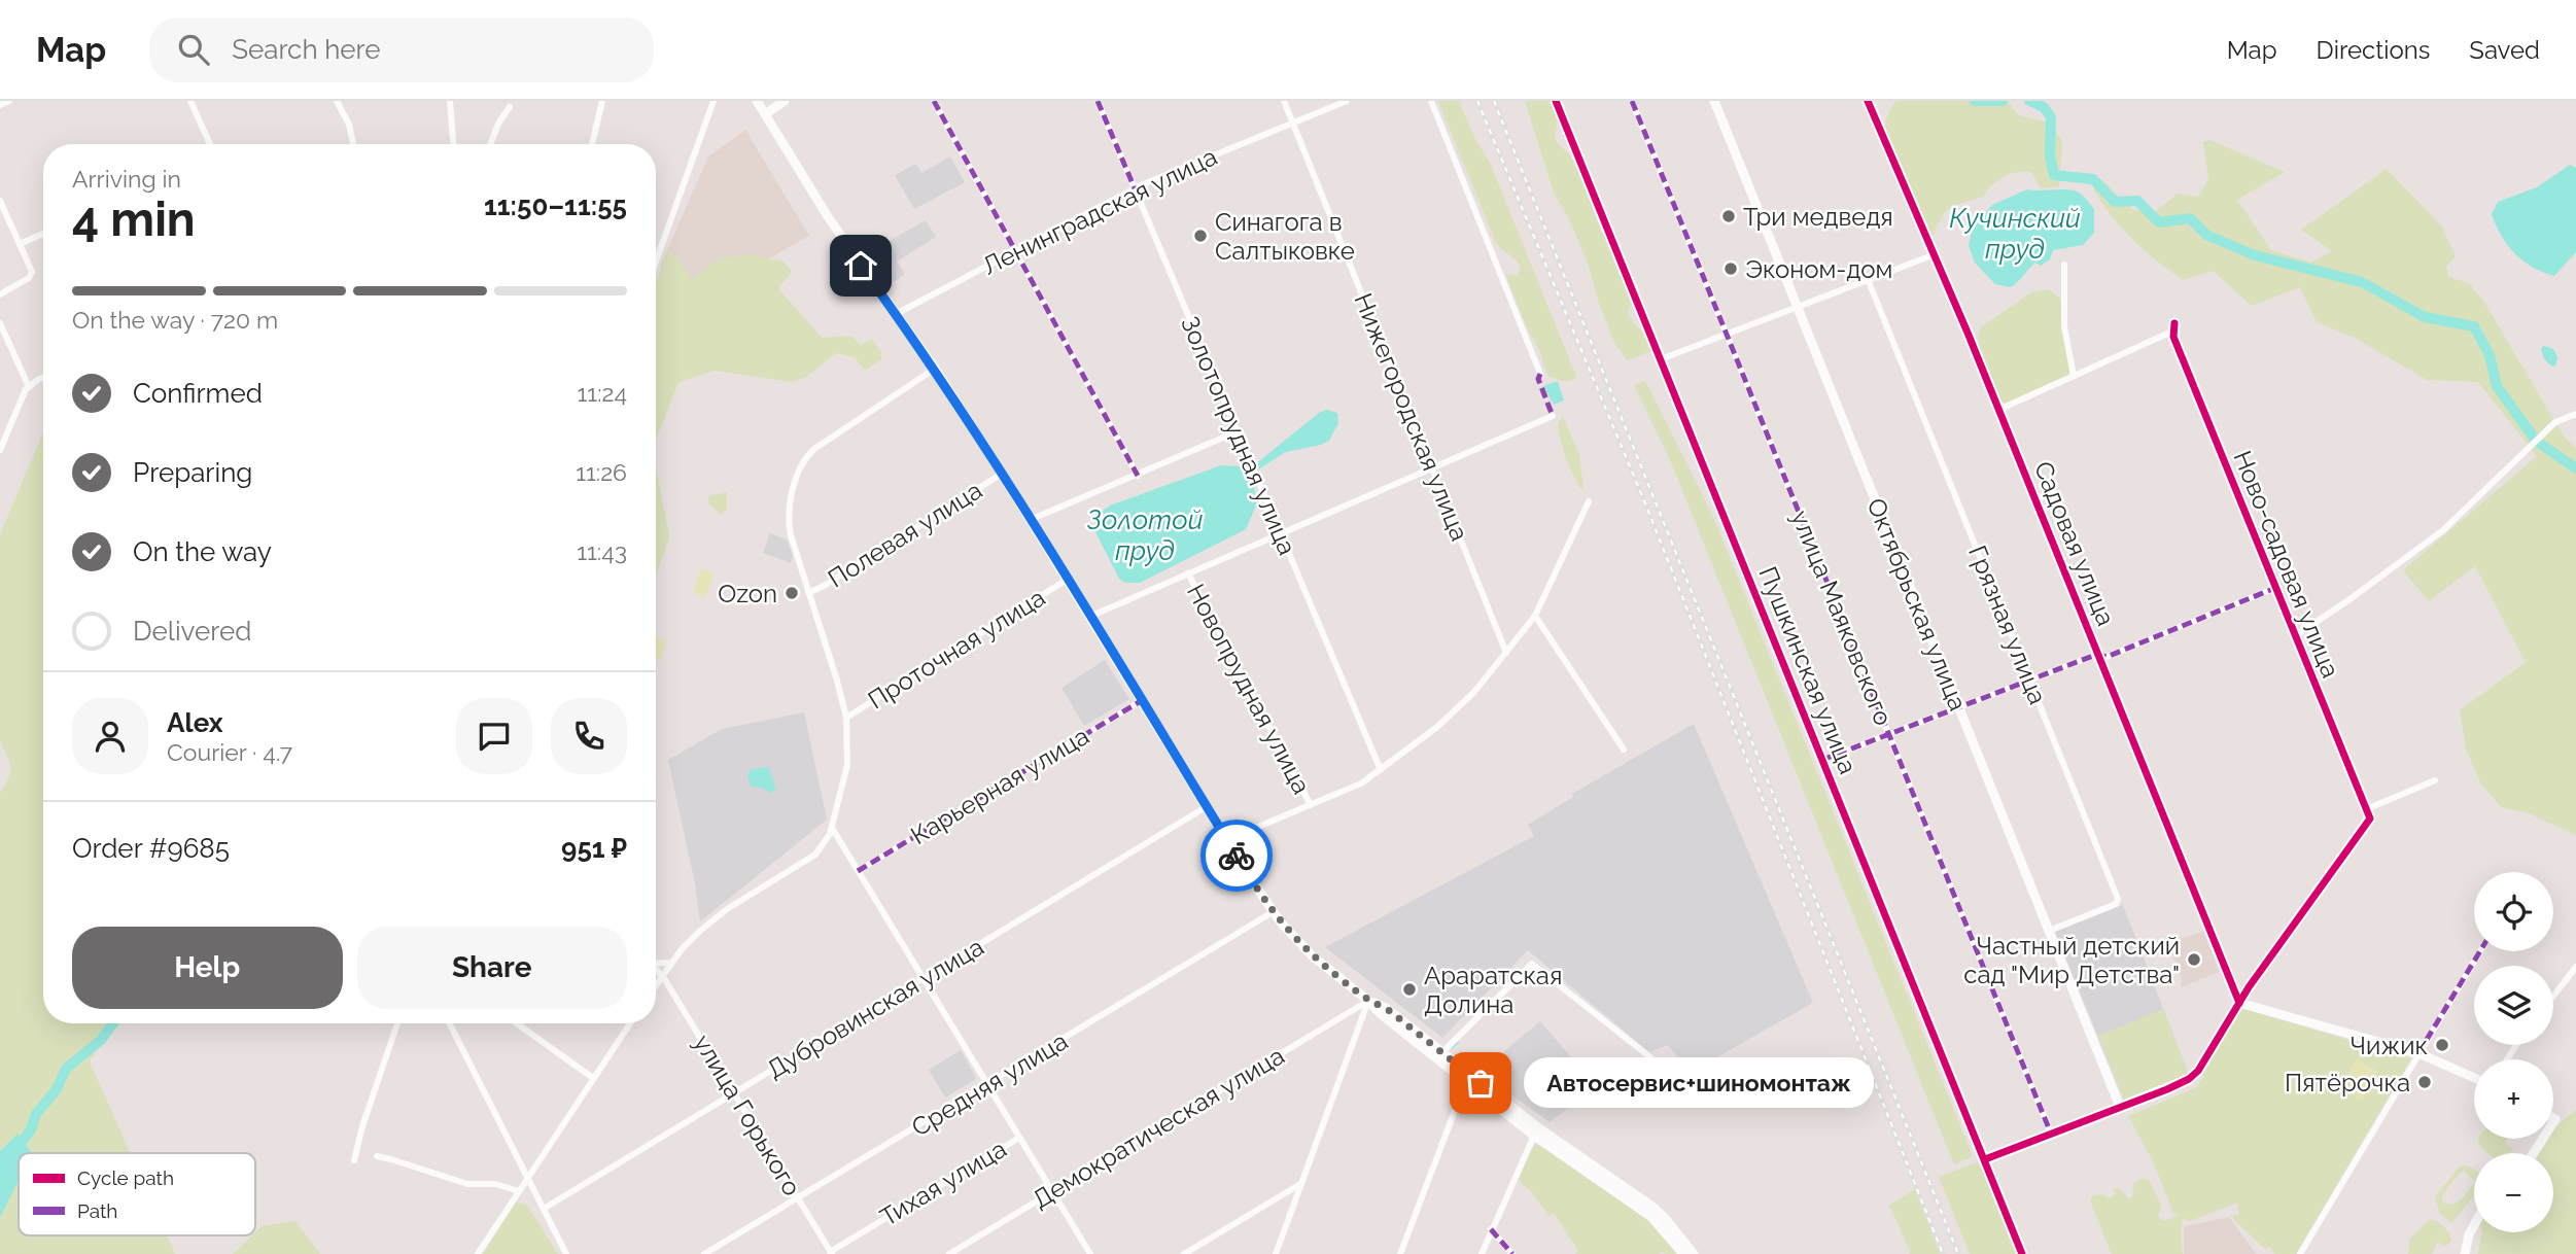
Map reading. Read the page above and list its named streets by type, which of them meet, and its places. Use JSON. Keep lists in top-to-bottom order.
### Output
{
  "streets": {
    "street": [
      "Ленинградская улица",
      "Нижегородская улица",
      "Золотопрудная улица",
      "Полевая улица",
      "Садовая улица",
      "Ново-садовая улица",
      "Октябрьская улица",
      "улица Маяковского",
      "Грязная улица",
      "Проточная улица",
      "Пушкинская улица",
      "Новопрудная улица",
      "Карьерная улица",
      "Дубровинская улица",
      "Средняя улица",
      "улица Горького",
      "Демократическая улица",
      "Тихая улица"
    ]
  },
  "crossings": [
    ["Ленинградская улица", "Нижегородская улица"],
    ["Ленинградская улица", "Золотопрудная улица"],
    ["Садовая улица", "Ново-садовая улица"],
    ["Октябрьская улица", "Грязная улица"],
    ["Дубровинская улица", "улица Горького"],
    ["Средняя улица", "улица Горького"],
    ["улица Горького", "Тихая улица"]
  ],
  "water": ["Кучинский пруд", "Золотой пруд"],
  "places": [
    "Три медведя",
    "Синагога в Салтыковке",
    "Эконом-дом",
    "Ozon",
    "Частный детский сад \"Мир Детства\"",
    "Араратская Долина",
    "Чижик",
    "Пятёрочка",
    "Автосервис+шиномонтаж"
  ],
  "legend": ["Cycle path", "Path"],
  "page": {
    "header": "Map",
    "search": "Search here",
    "nav": ["Map", "Directions", "Saved"],
    "heading": ["4 min", "Arriving in", "11:50–11:55"],
    "panel": [
      "Alex",
      "Courier · 4.7",
      "Order #9685",
      "951 ₽"
    ],
    "bar": "On the way · 720 m",
    "list": [
      ["Confirmed", "11:24"],
      ["Preparing", "11:26"],
      ["On the way", "11:43"],
      "Delivered"
    ],
    "map_buttons": ["+", "−"],
    "buttons": ["Help", "Share"],
    "bubble": "Автосервис+шиномонтаж"
  }
}
